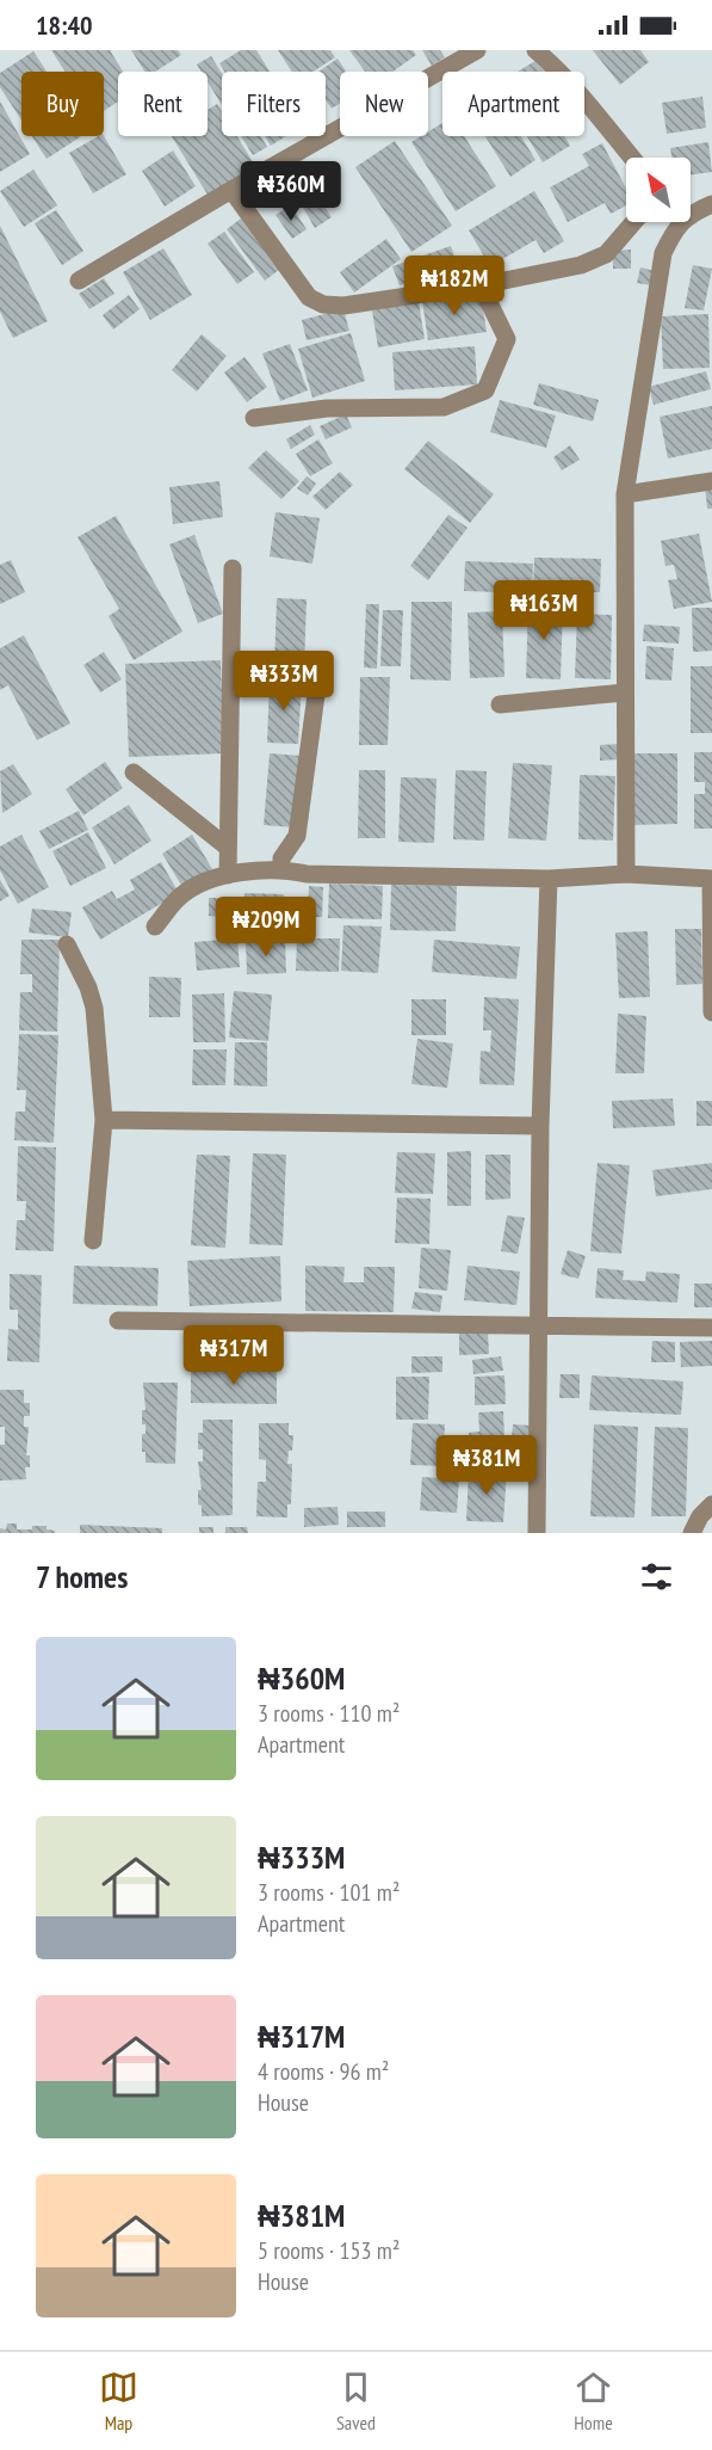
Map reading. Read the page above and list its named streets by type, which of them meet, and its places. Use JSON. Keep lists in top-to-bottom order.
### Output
{
  "north": "top left",
  "page": {
    "status": "18:40",
    "chip": [
      "Buy",
      "Rent",
      "Filters",
      "New",
      "Apartment"
    ],
    "price": [
      "₦360M",
      "₦182M",
      "₦163M",
      "₦333M",
      "₦209M",
      "₦317M",
      "₦381M"
    ],
    "heading": "7 homes",
    "list": [
      {
        "name": "₦360M",
        "note": "3 rooms · 110 m² · Apartment"
      },
      {
        "name": "₦333M",
        "note": "3 rooms · 101 m² · Apartment"
      },
      {
        "name": "₦317M",
        "note": "4 rooms · 96 m² · House"
      },
      {
        "name": "₦381M",
        "note": "5 rooms · 153 m² · House"
      }
    ],
    "tabs": ["Map", "Saved", "Home"]
  }
}
